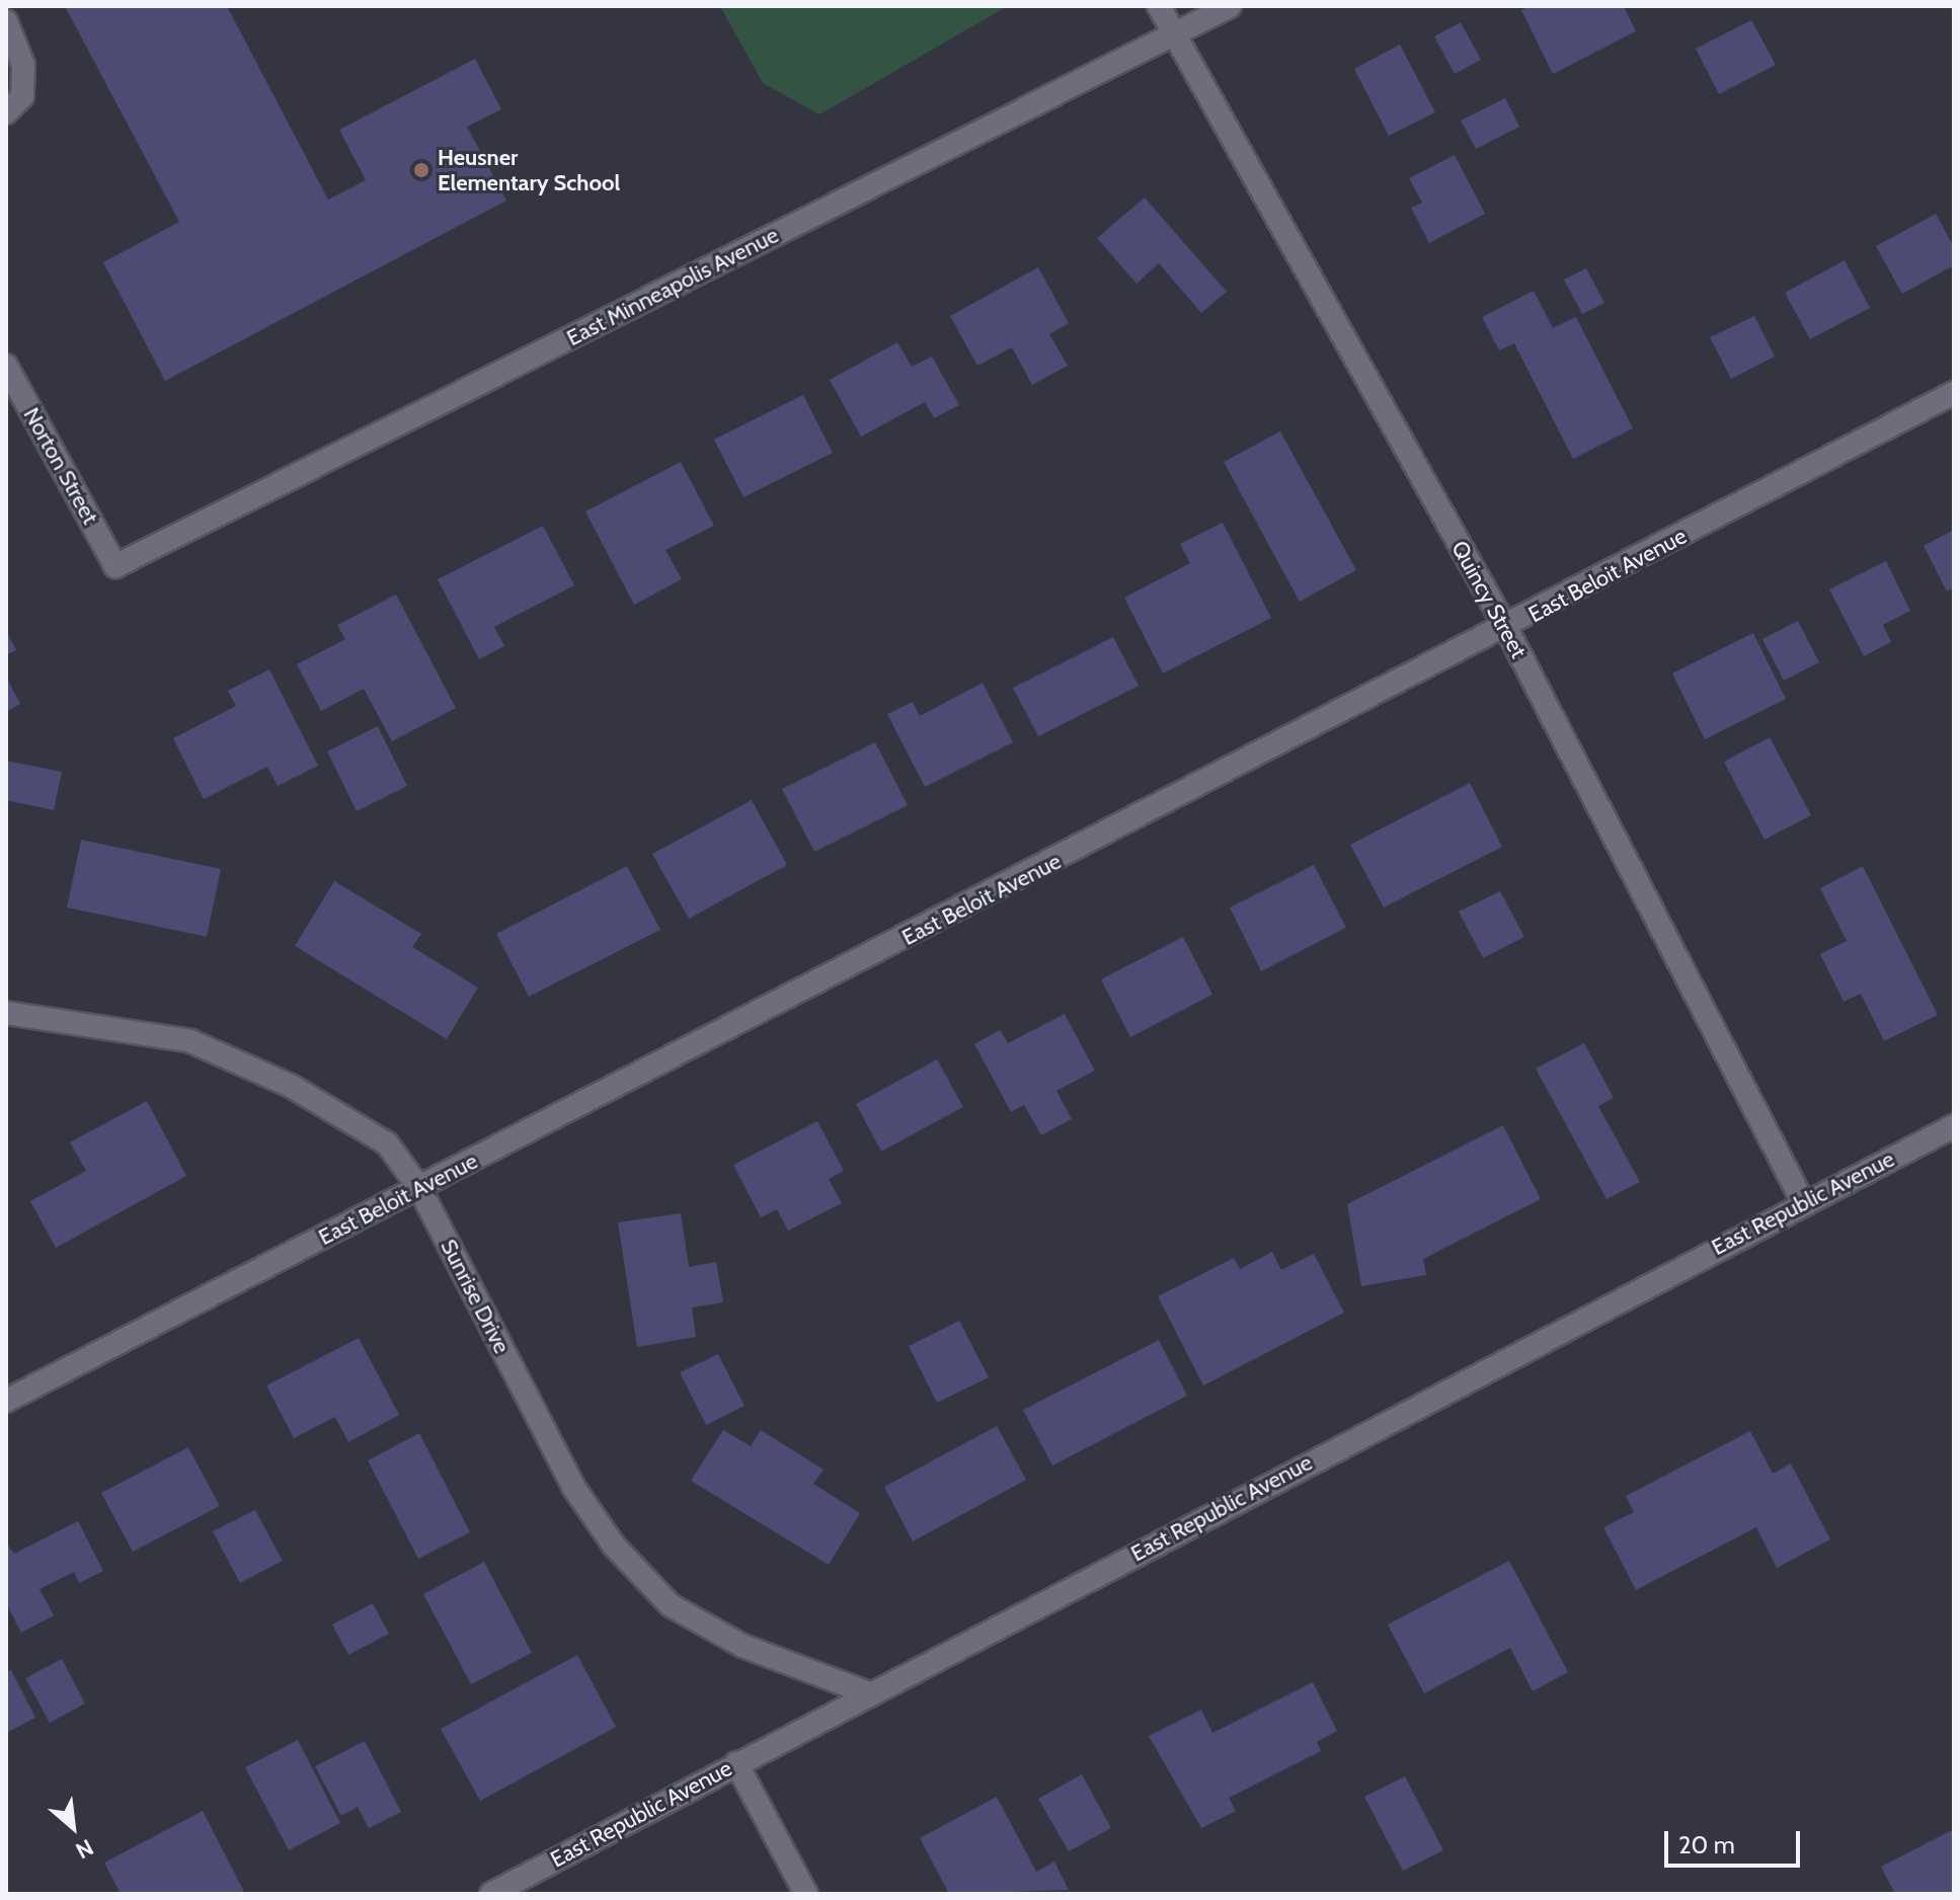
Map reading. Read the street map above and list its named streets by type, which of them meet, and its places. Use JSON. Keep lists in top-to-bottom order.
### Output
{
  "streets": {
    "street": [
      "East Minneapolis Avenue",
      "Norton Street",
      "East Beloit Avenue",
      "Quincy Street",
      "East Republic Avenue",
      "Sunrise Drive"
    ]
  },
  "crossings": [
    ["East Minneapolis Avenue", "Norton Street"],
    ["East Minneapolis Avenue", "Quincy Street"],
    ["East Beloit Avenue", "Quincy Street"],
    ["East Beloit Avenue", "Sunrise Drive"],
    ["Quincy Street", "East Republic Avenue"],
    ["East Republic Avenue", "Sunrise Drive"]
  ],
  "places": ["Heusner Elementary School"],
  "scale_bar": "20 m",
  "north": "bottom right"
}
